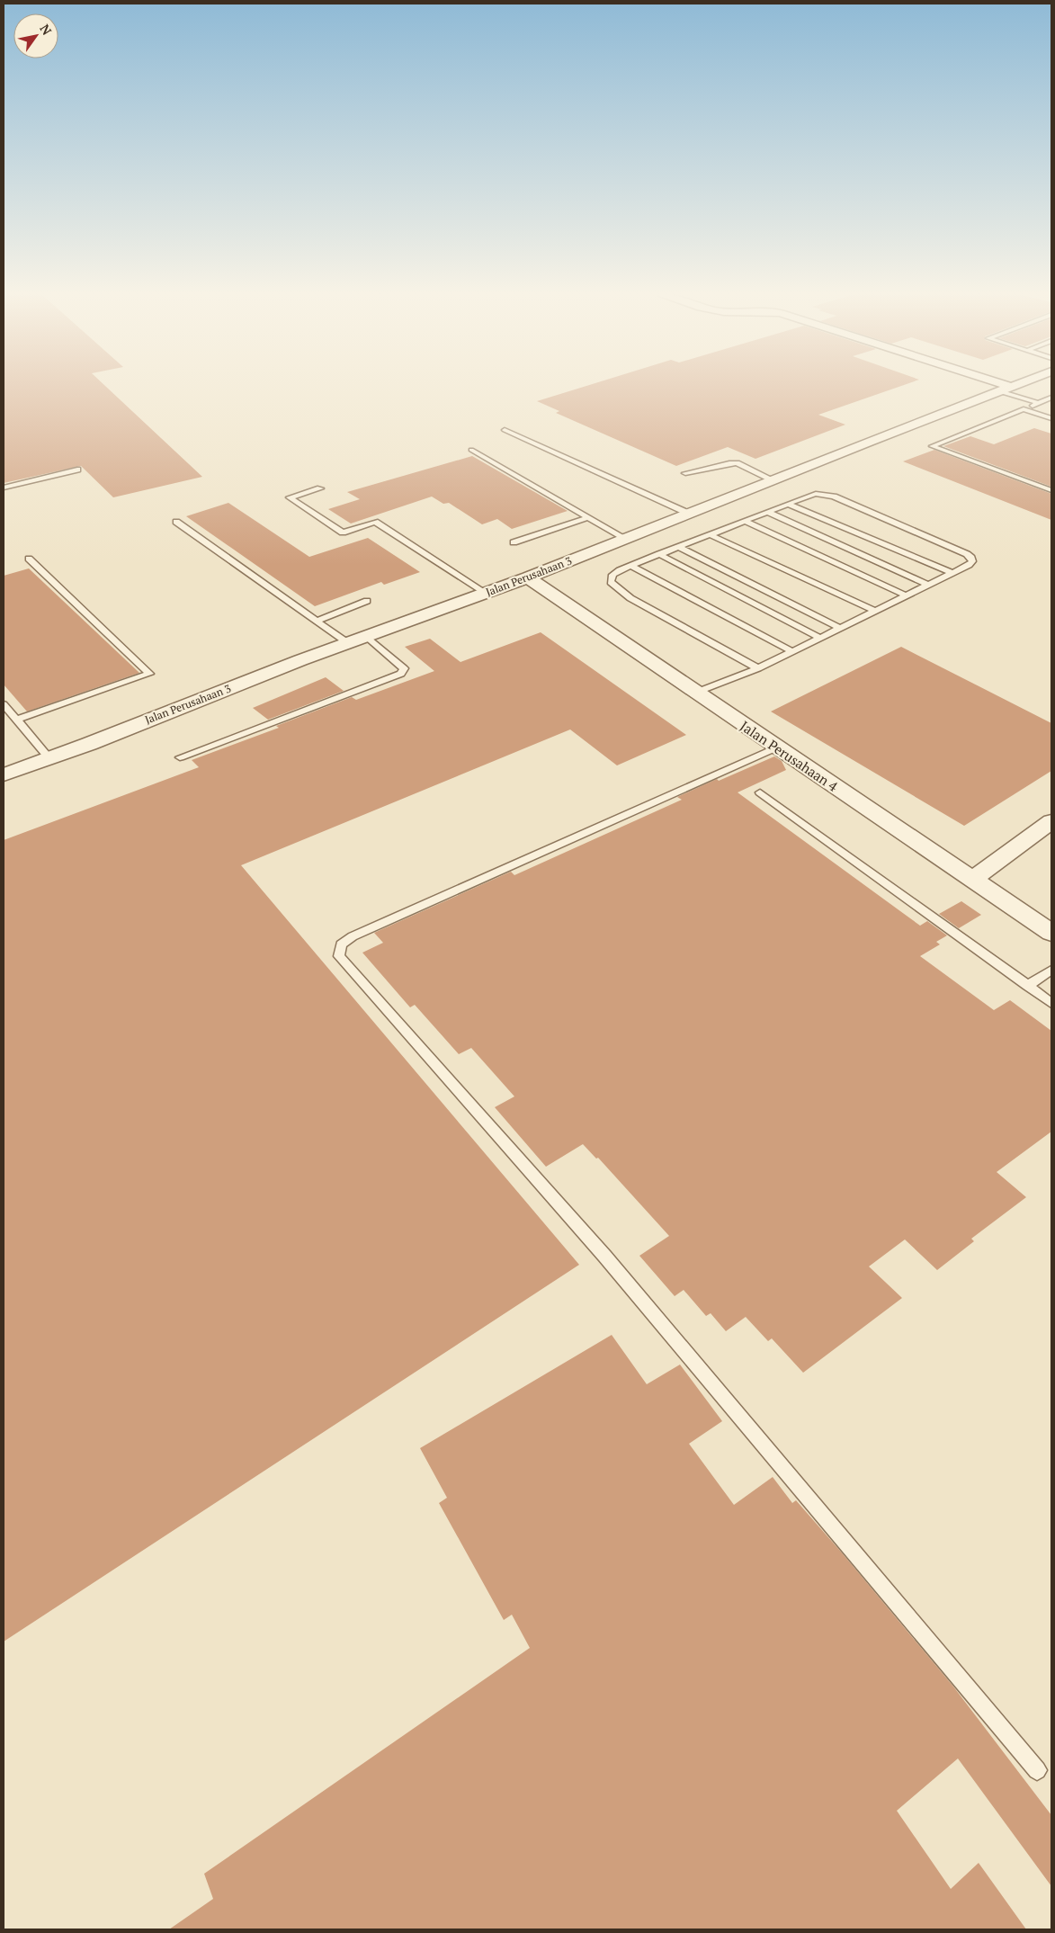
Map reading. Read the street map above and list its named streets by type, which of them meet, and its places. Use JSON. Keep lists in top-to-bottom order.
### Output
{
  "streets": {
    "street": ["Jalan Perusahaan 3", "Jalan Perusahaan 4"]
  },
  "crossings": [
    ["Jalan Perusahaan 3", "Jalan Perusahaan 4"]
  ],
  "north": "top right"
}
